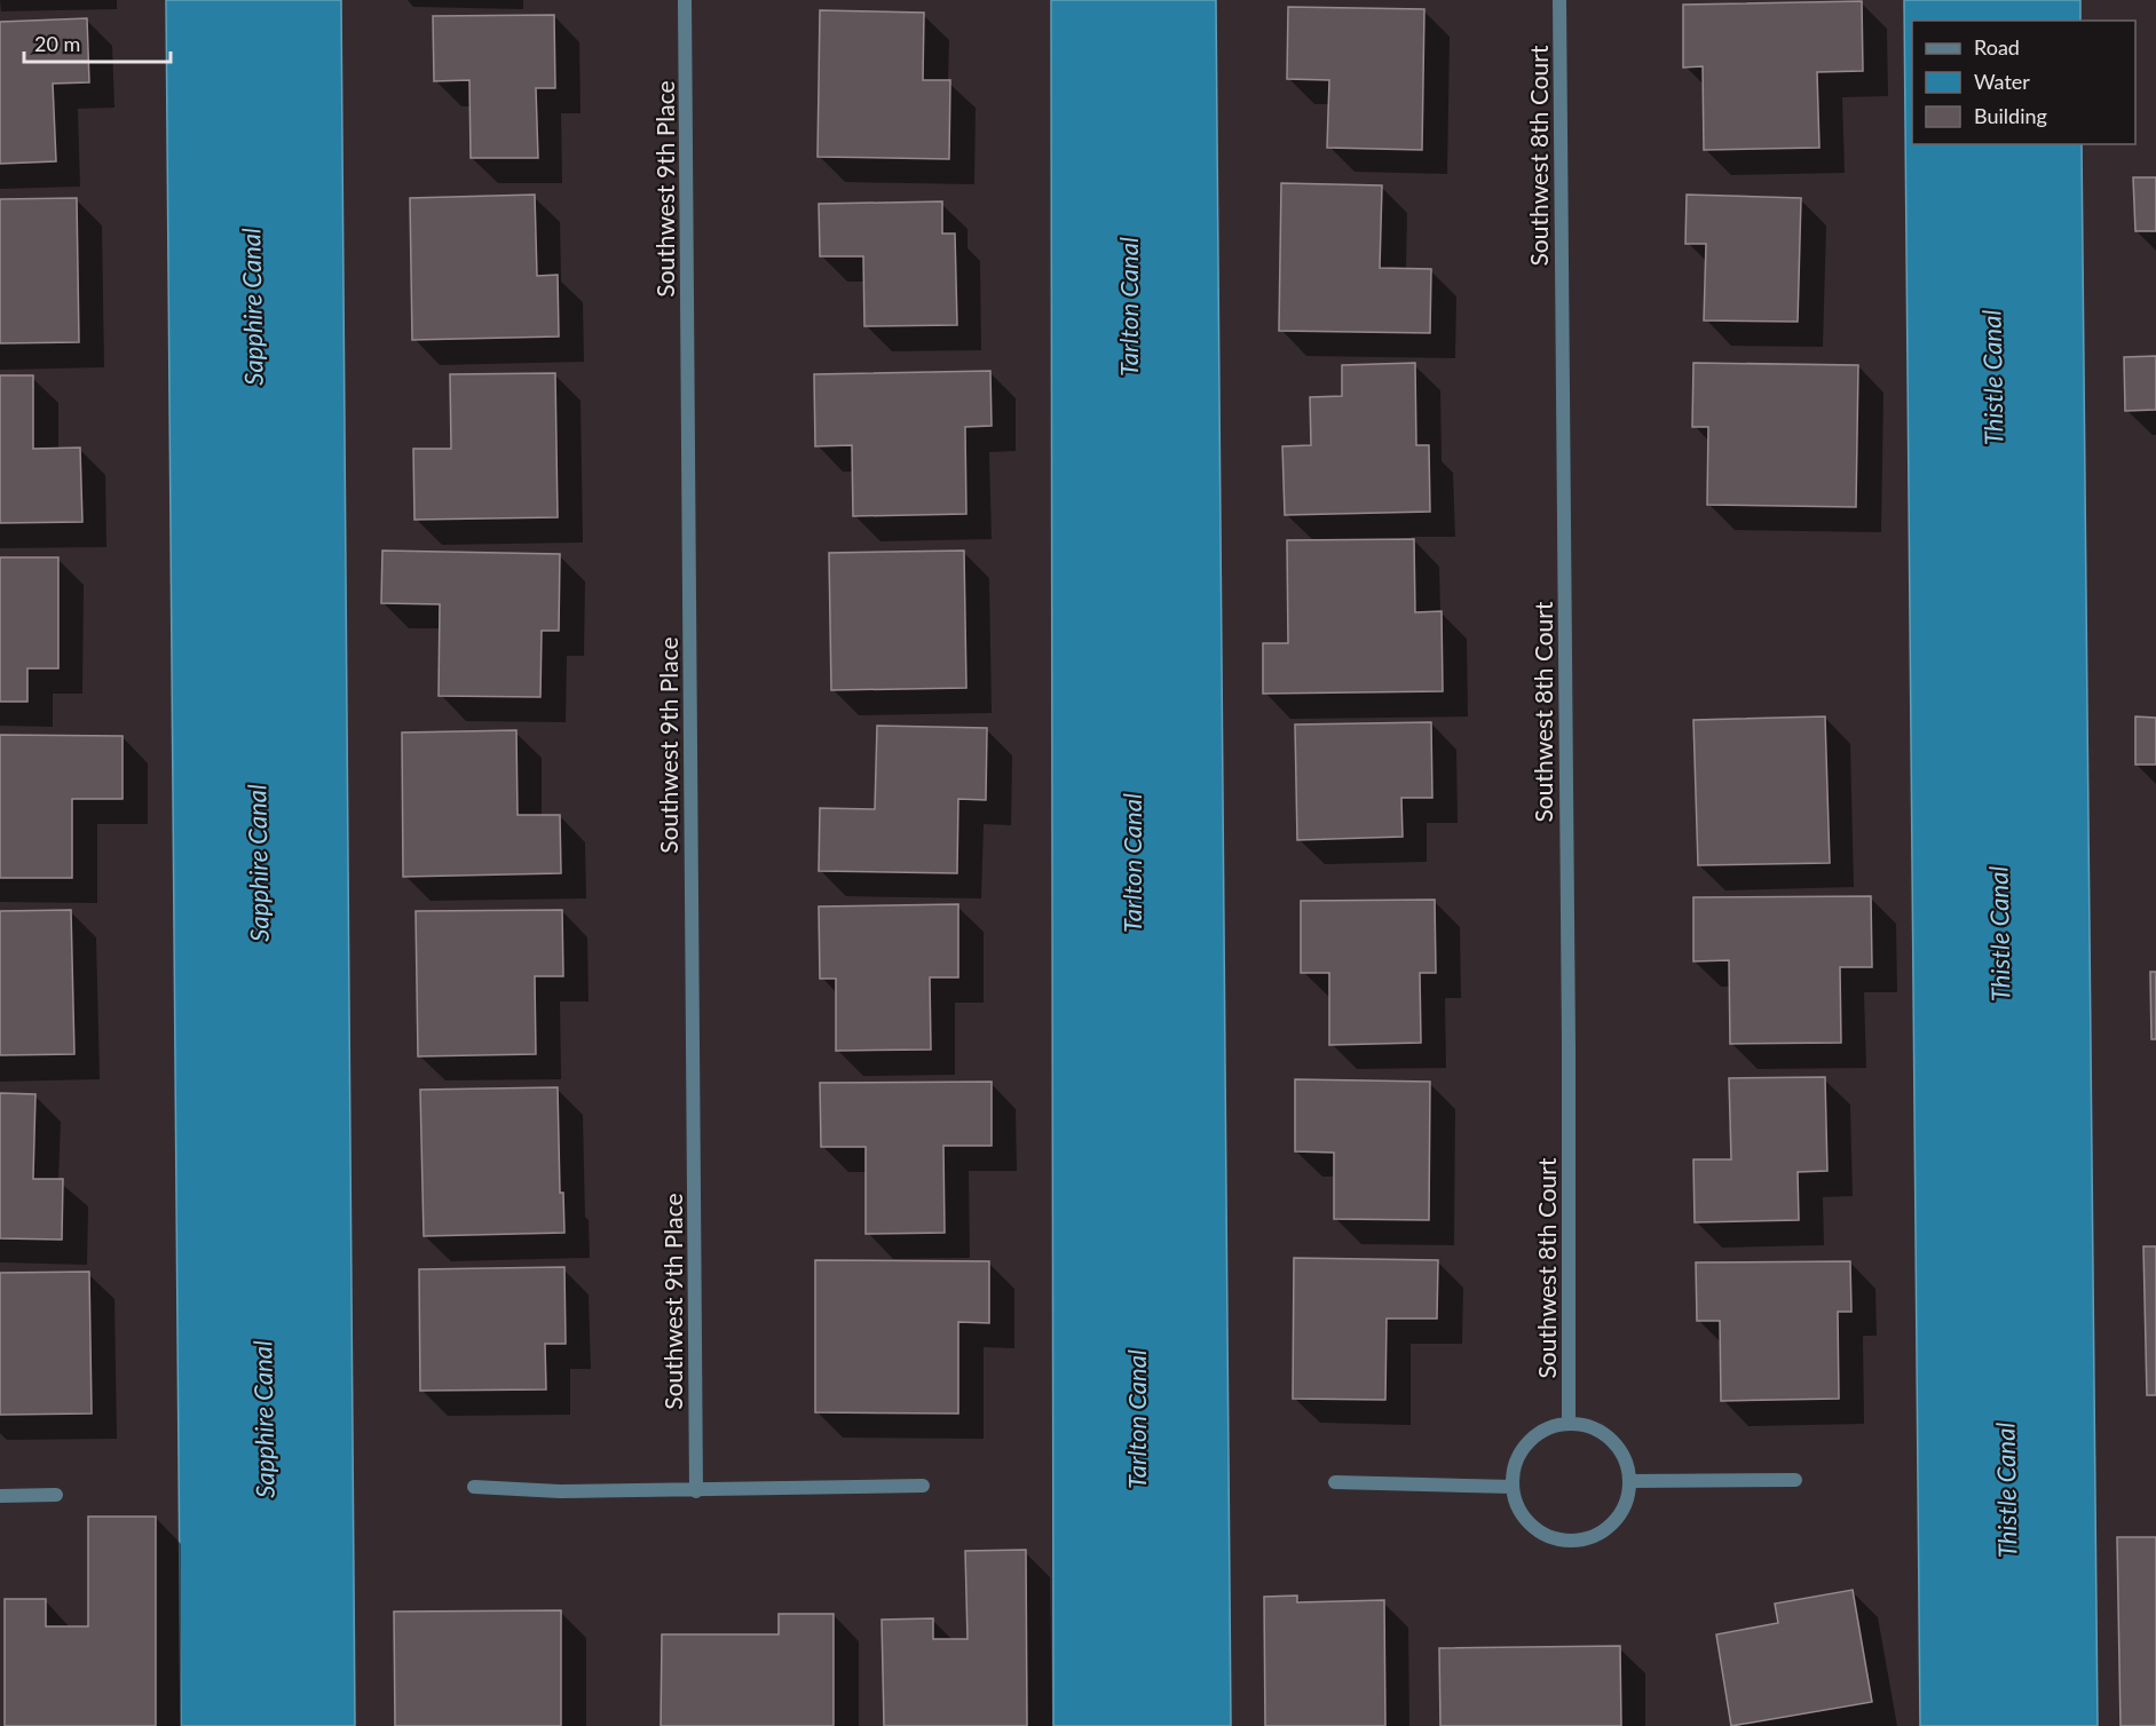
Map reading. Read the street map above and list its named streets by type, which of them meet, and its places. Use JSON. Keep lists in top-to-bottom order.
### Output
{
  "streets": {
    "street": ["Southwest 8th Court", "Southwest 9th Place"]
  },
  "water": ["Sapphire Canal", "Tarlton Canal", "Thistle Canal"],
  "legend": ["Road", "Water", "Building"],
  "scale_bar": "20 m"
}
